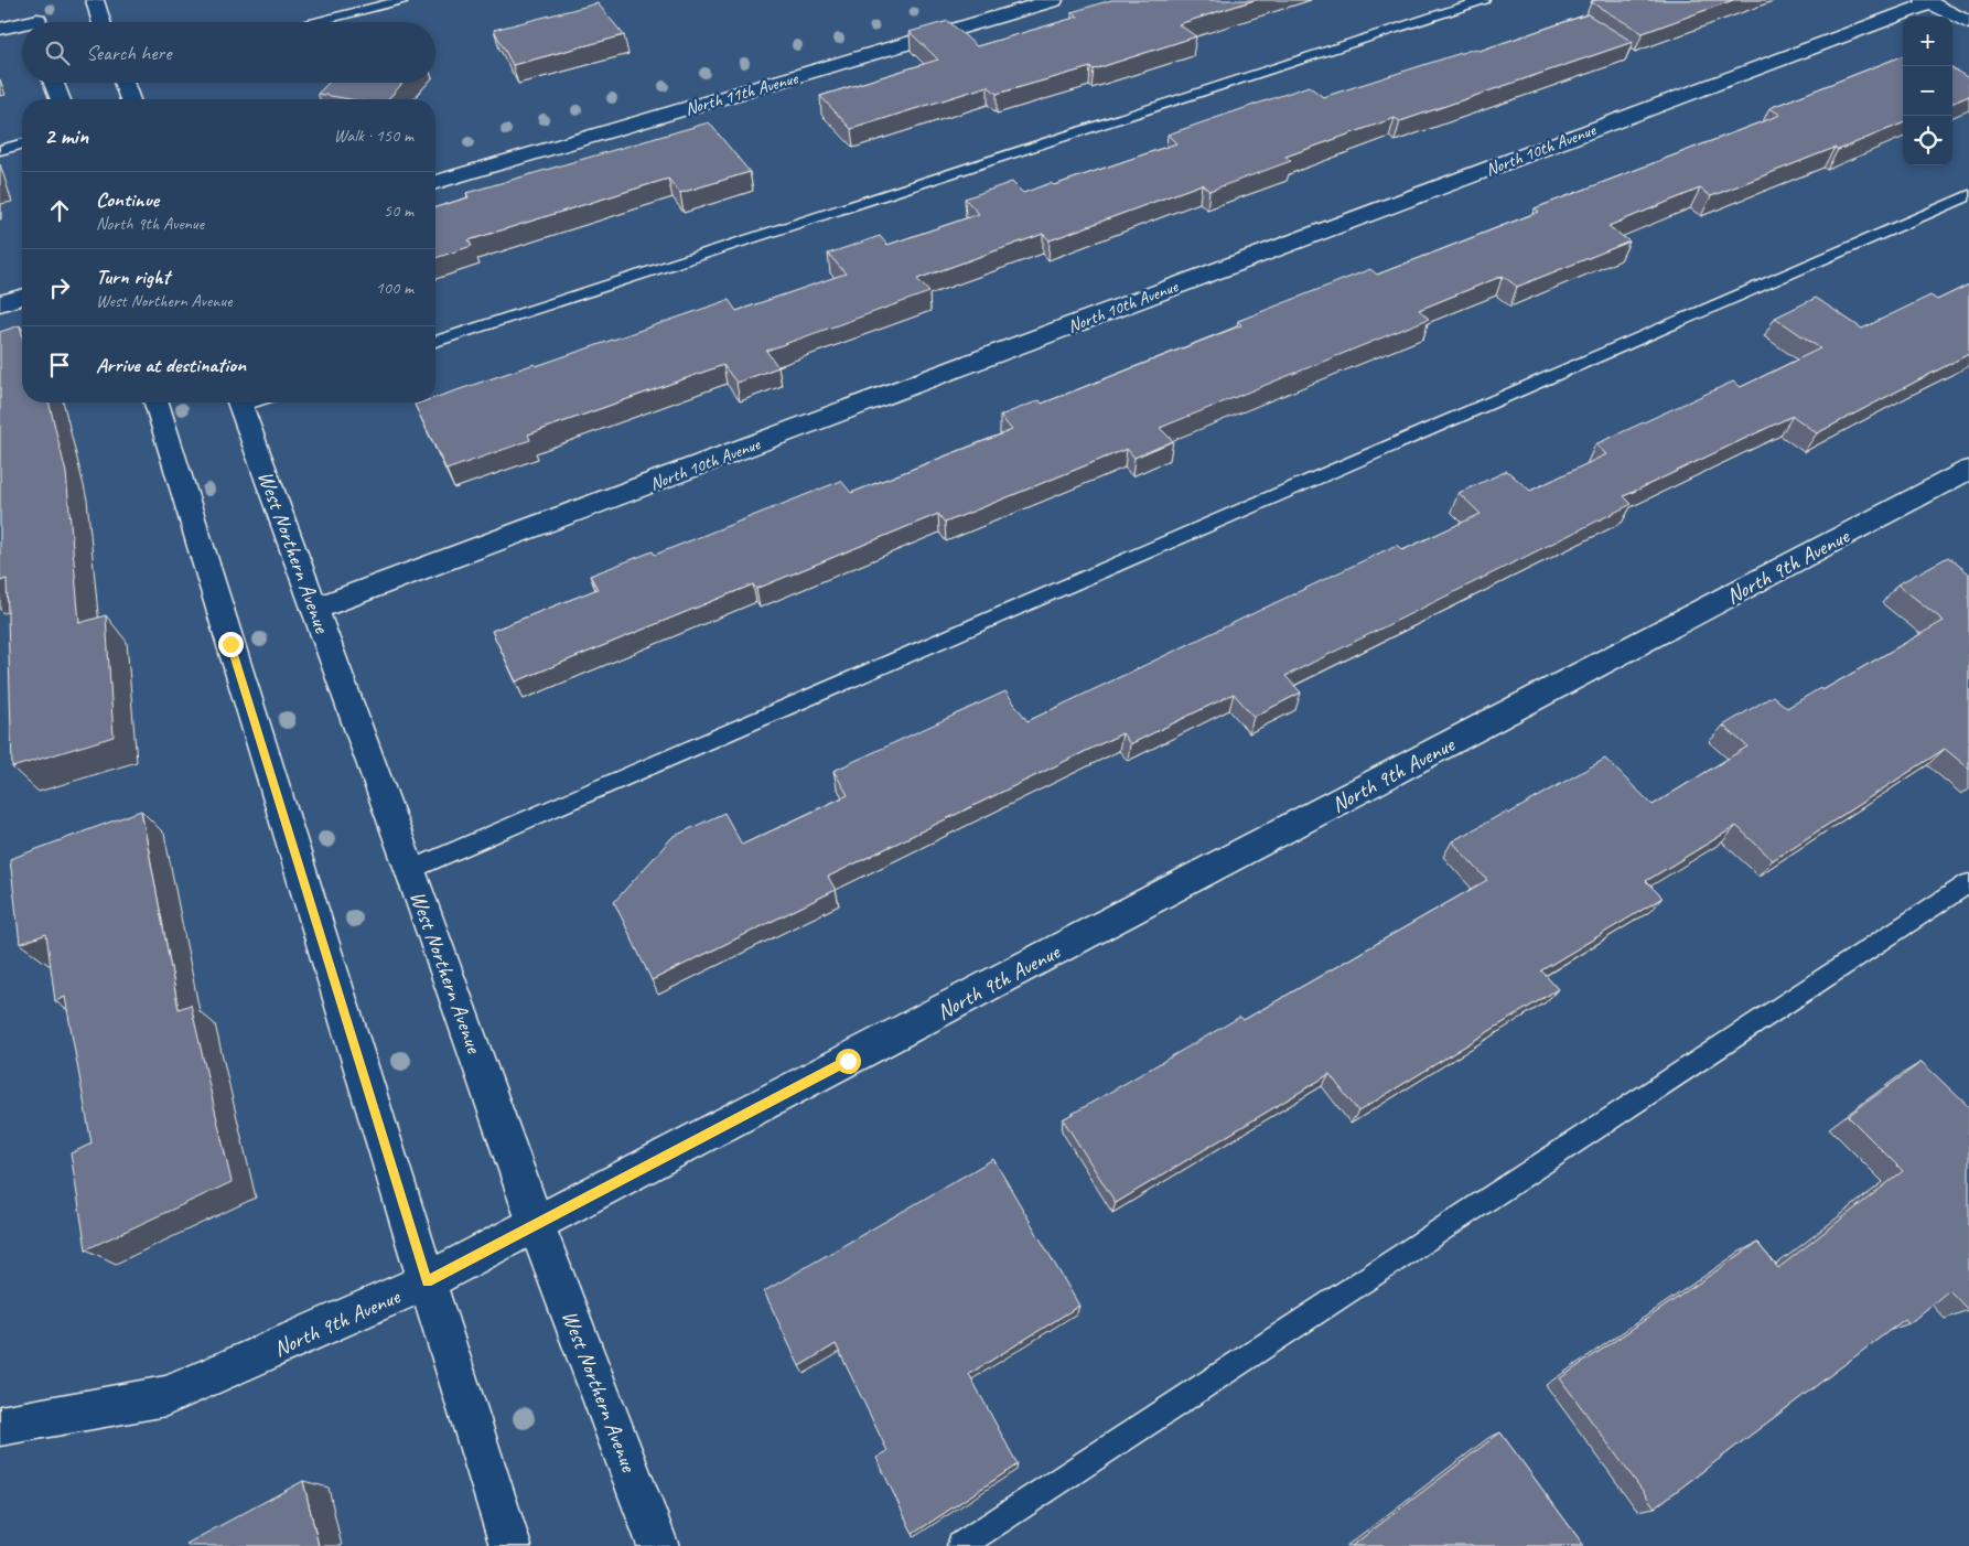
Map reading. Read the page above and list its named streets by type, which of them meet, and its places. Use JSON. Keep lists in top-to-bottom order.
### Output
{
  "streets": {
    "street": [
      "North 11th Avenue",
      "North 10th Avenue",
      "West Northern Avenue",
      "North 9th Avenue"
    ]
  },
  "crossings": [
    ["North 10th Avenue", "West Northern Avenue"],
    ["West Northern Avenue", "North 9th Avenue"]
  ],
  "page": {
    "map_buttons": ["+", "−"],
    "search": "Search here",
    "heading": ["2 min", "Walk · 150 m"],
    "list": [
      ["Continue", "North 9th Avenue", "50 m"],
      ["Turn right", "West Northern Avenue", "100 m"],
      "Arrive at destination"
    ]
  }
}
